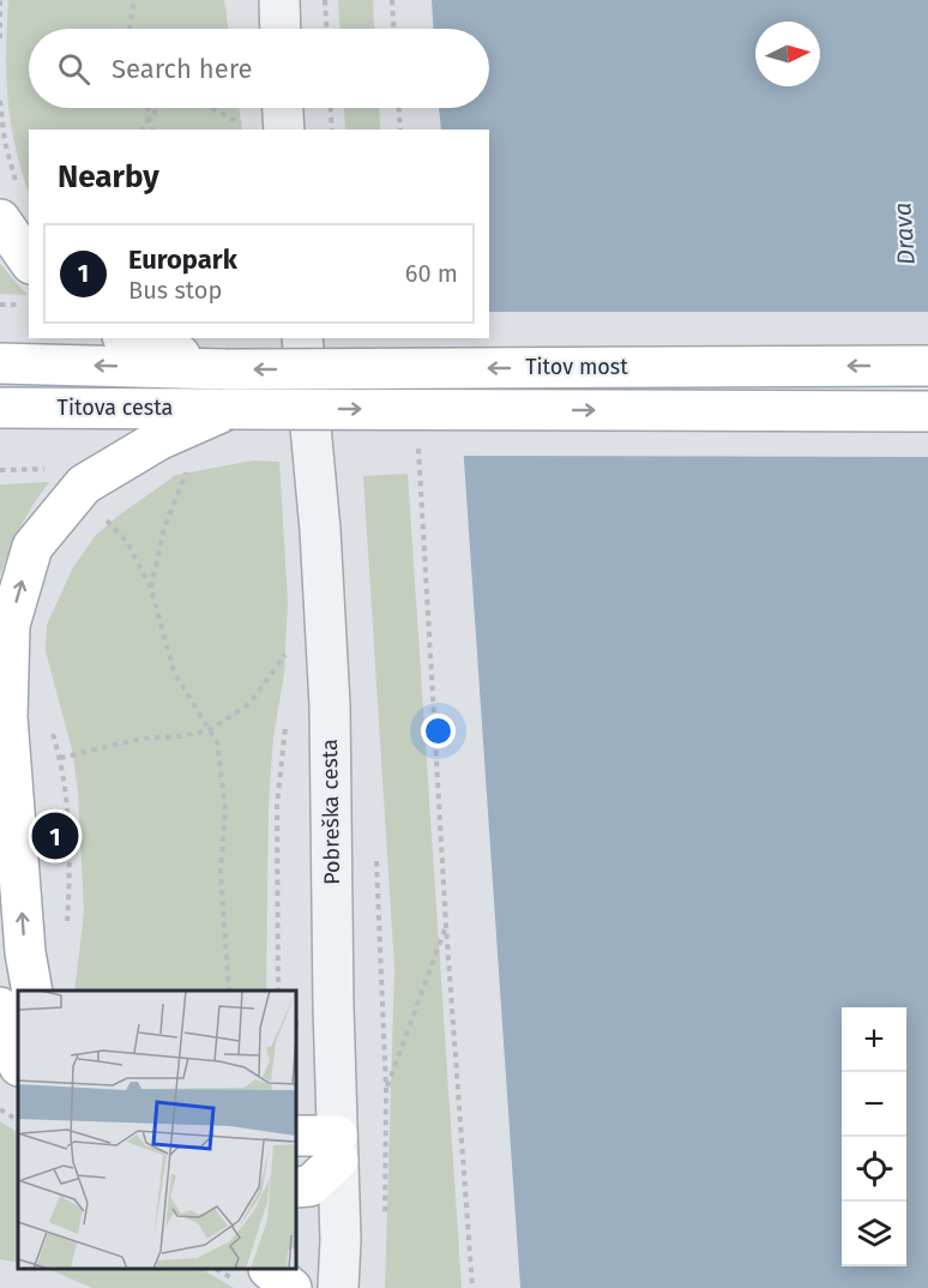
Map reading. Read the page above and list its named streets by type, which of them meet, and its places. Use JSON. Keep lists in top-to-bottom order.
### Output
{
  "streets": {
    "main road": ["Titov most", "Titova cesta"],
    "street": ["Pobreška cesta"]
  },
  "crossings": [
    ["Titov most", "Titova cesta"]
  ],
  "water": ["Drava"],
  "north": "right",
  "page": {
    "search": "Search here",
    "heading": "Nearby",
    "list": [
      {
        "mark": "1",
        "name": "Europark",
        "note": "Bus stop",
        "value": "60 m"
      }
    ],
    "pins": "1",
    "map_buttons": ["+", "−"]
  }
}
